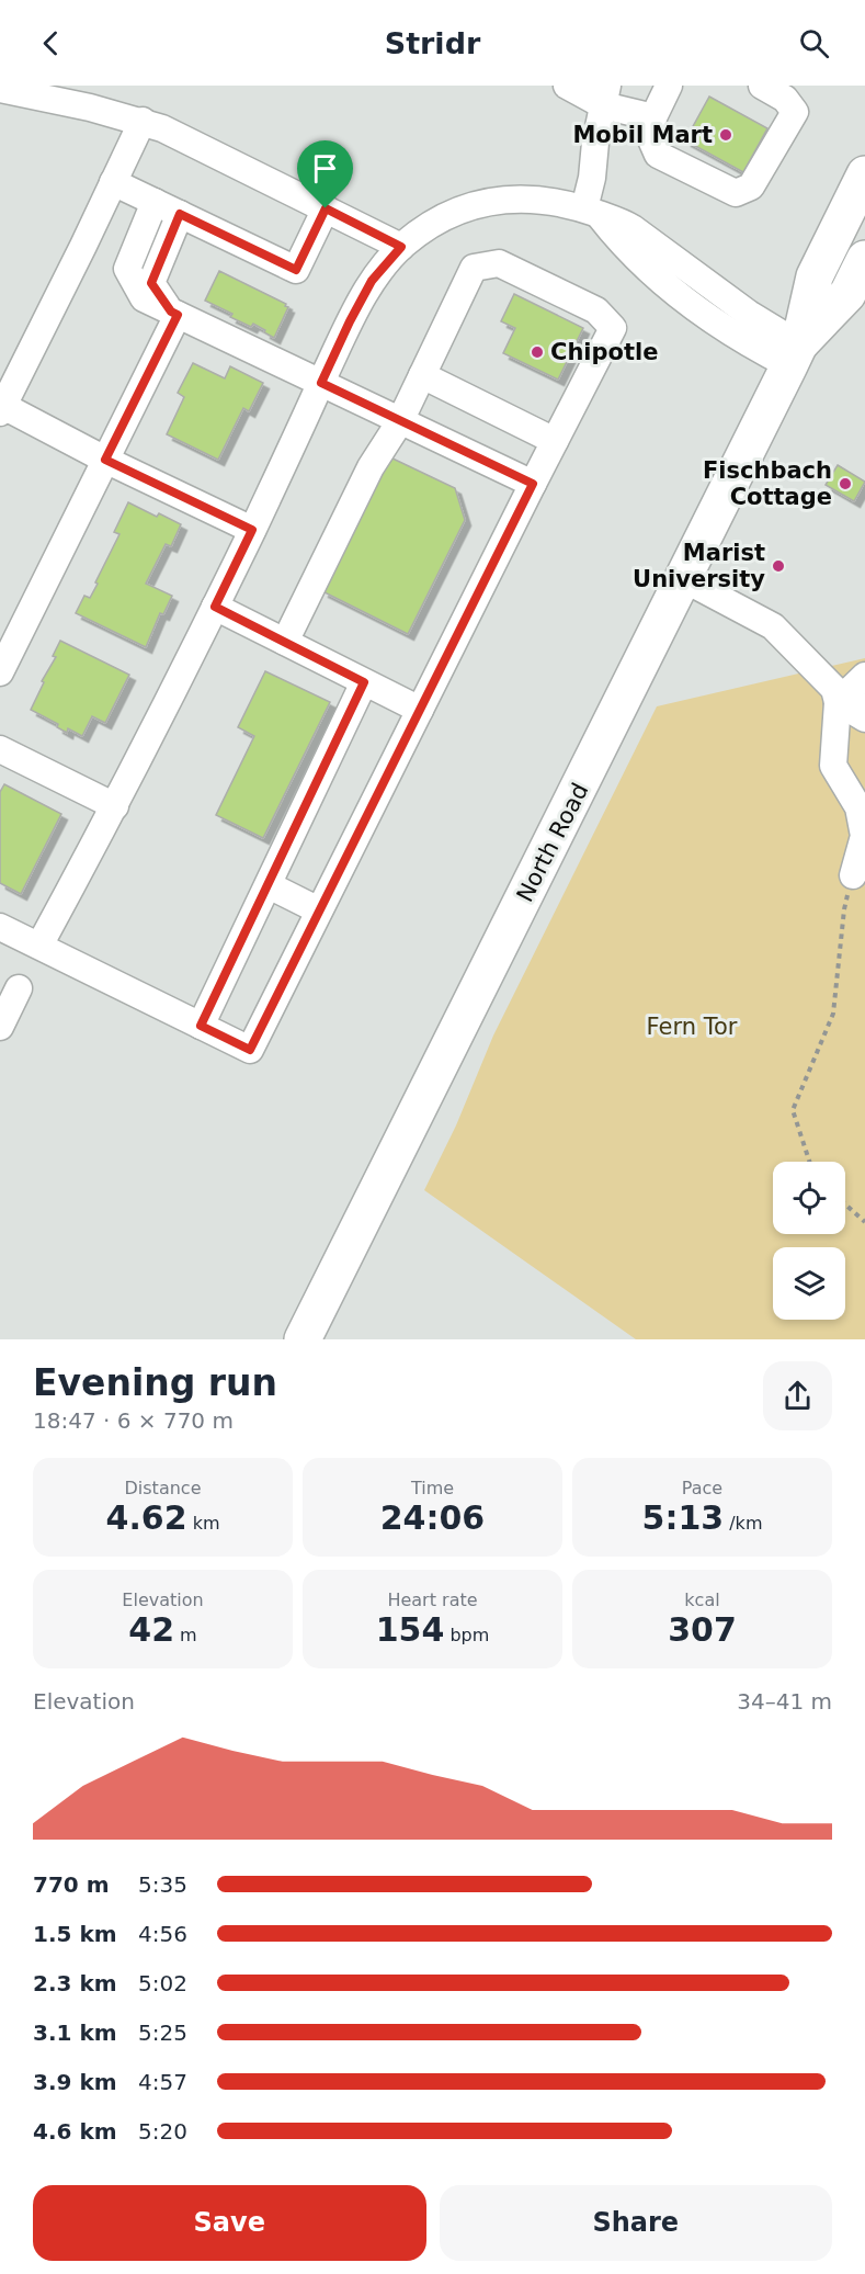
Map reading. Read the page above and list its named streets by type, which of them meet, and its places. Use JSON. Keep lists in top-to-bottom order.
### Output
{
  "streets": {
    "highway": ["North Road"]
  },
  "parks": ["Fern Tor"],
  "places": [
    "Mobil Mart",
    "Chipotle",
    "Fischbach Cottage",
    "Marist University"
  ],
  "page": {
    "header": "Stridr",
    "heading": ["Evening run", "18:47 · 6 × 770 m"],
    "stats": [
      ["Distance", "4.62 km"],
      ["Time", "24:06"],
      ["Pace", "5:13 /km"],
      ["Elevation", "42 m"],
      ["Heart rate", "154 bpm"],
      ["kcal", "307"]
    ],
    "chart": ["Elevation", "34–41 m"],
    "list": [
      {
        "name": "770 m",
        "note": "5:35"
      },
      {
        "name": "1.5 km",
        "note": "4:56"
      },
      {
        "name": "2.3 km",
        "note": "5:02"
      },
      {
        "name": "3.1 km",
        "note": "5:25"
      },
      {
        "name": "3.9 km",
        "note": "4:57"
      },
      {
        "name": "4.6 km",
        "note": "5:20"
      }
    ],
    "buttons": ["Save", "Share"]
  }
}
